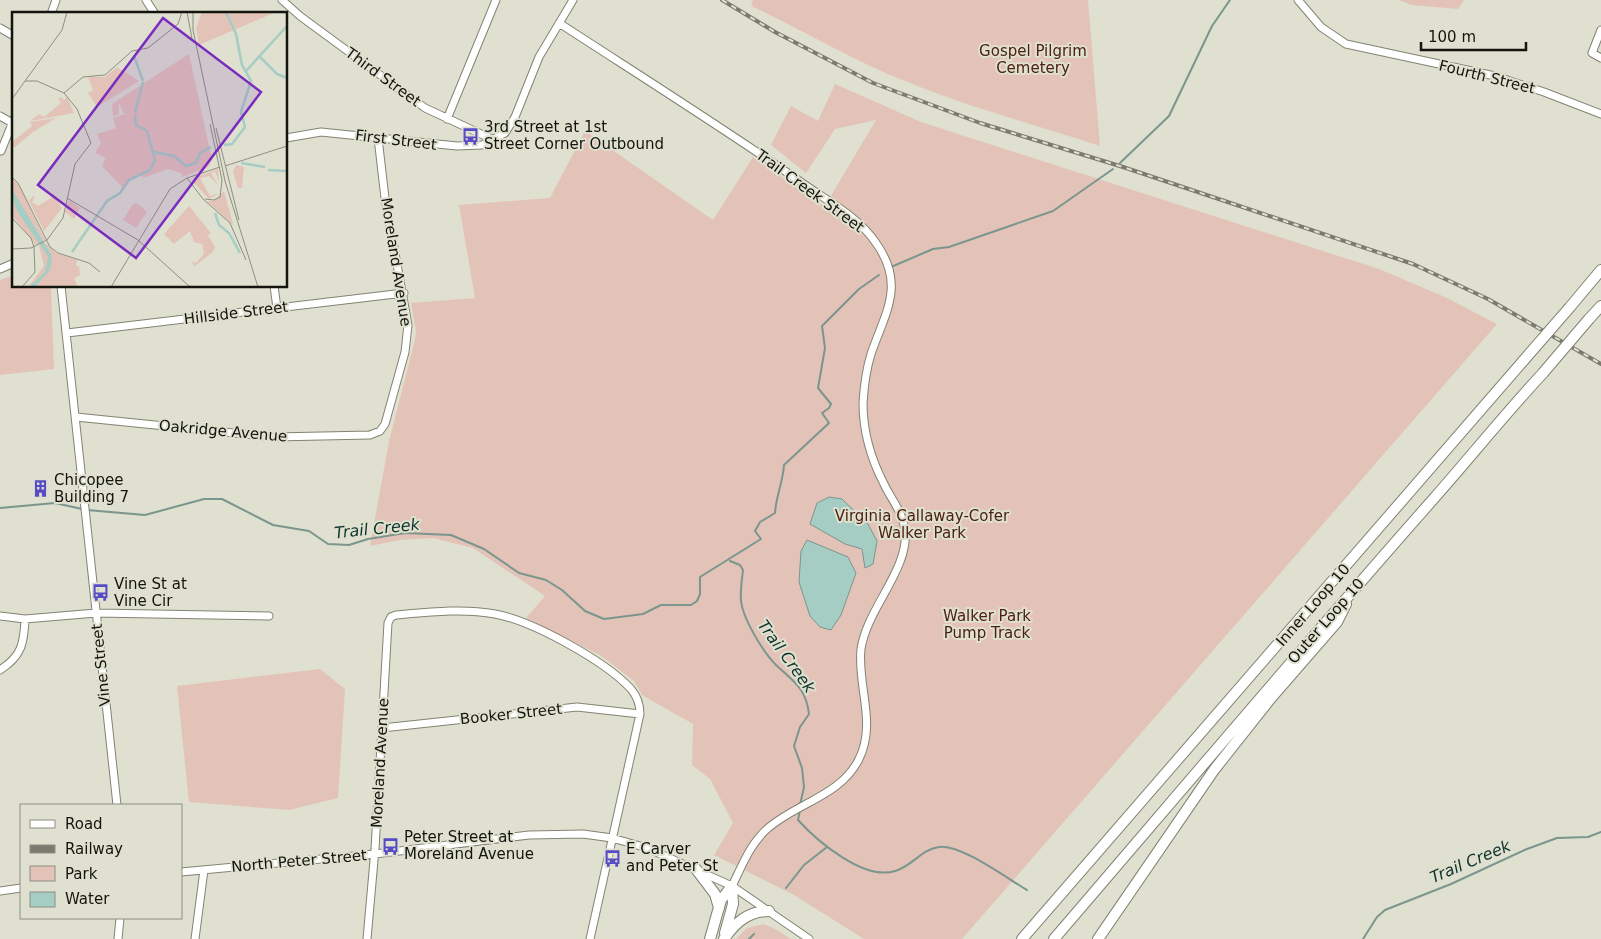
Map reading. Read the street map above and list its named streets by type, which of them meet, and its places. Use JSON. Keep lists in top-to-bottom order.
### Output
{
  "streets": {
    "highway": ["Inner Loop 10", "Outer Loop 10"],
    "street": [
      "Third Street",
      "Fourth Street",
      "First Street",
      "Trail Creek Street",
      "Moreland Avenue",
      "Hillside Street",
      "Oakridge Avenue",
      "Vine Street",
      "Booker Street",
      "North Peter Street"
    ]
  },
  "crossings": [
    ["Third Street", "First Street"],
    ["First Street", "Moreland Avenue"],
    ["Trail Creek Street", "North Peter Street"],
    ["Moreland Avenue", "Hillside Street"],
    ["Moreland Avenue", "Oakridge Avenue"],
    ["Moreland Avenue", "Booker Street"],
    ["Moreland Avenue", "North Peter Street"],
    ["Hillside Street", "Vine Street"],
    ["Oakridge Avenue", "Vine Street"]
  ],
  "water": ["Trail Creek"],
  "parks": ["Gospel Pilgrim Cemetery", "Virginia Callaway-Cofer Walker Park", "Walker Park Pump Track"],
  "places": {
    "bus stop": [
      "3rd Street at 1st Street Corner Outbound",
      "Vine St at Vine Cir",
      "Peter Street at Moreland Avenue",
      "E Carver and Peter St"
    ],
    "building": ["Chicopee Building 7"]
  },
  "legend": [
    "Road",
    "Railway",
    "Park",
    "Water"
  ],
  "scale_bar": "100 m"
}
